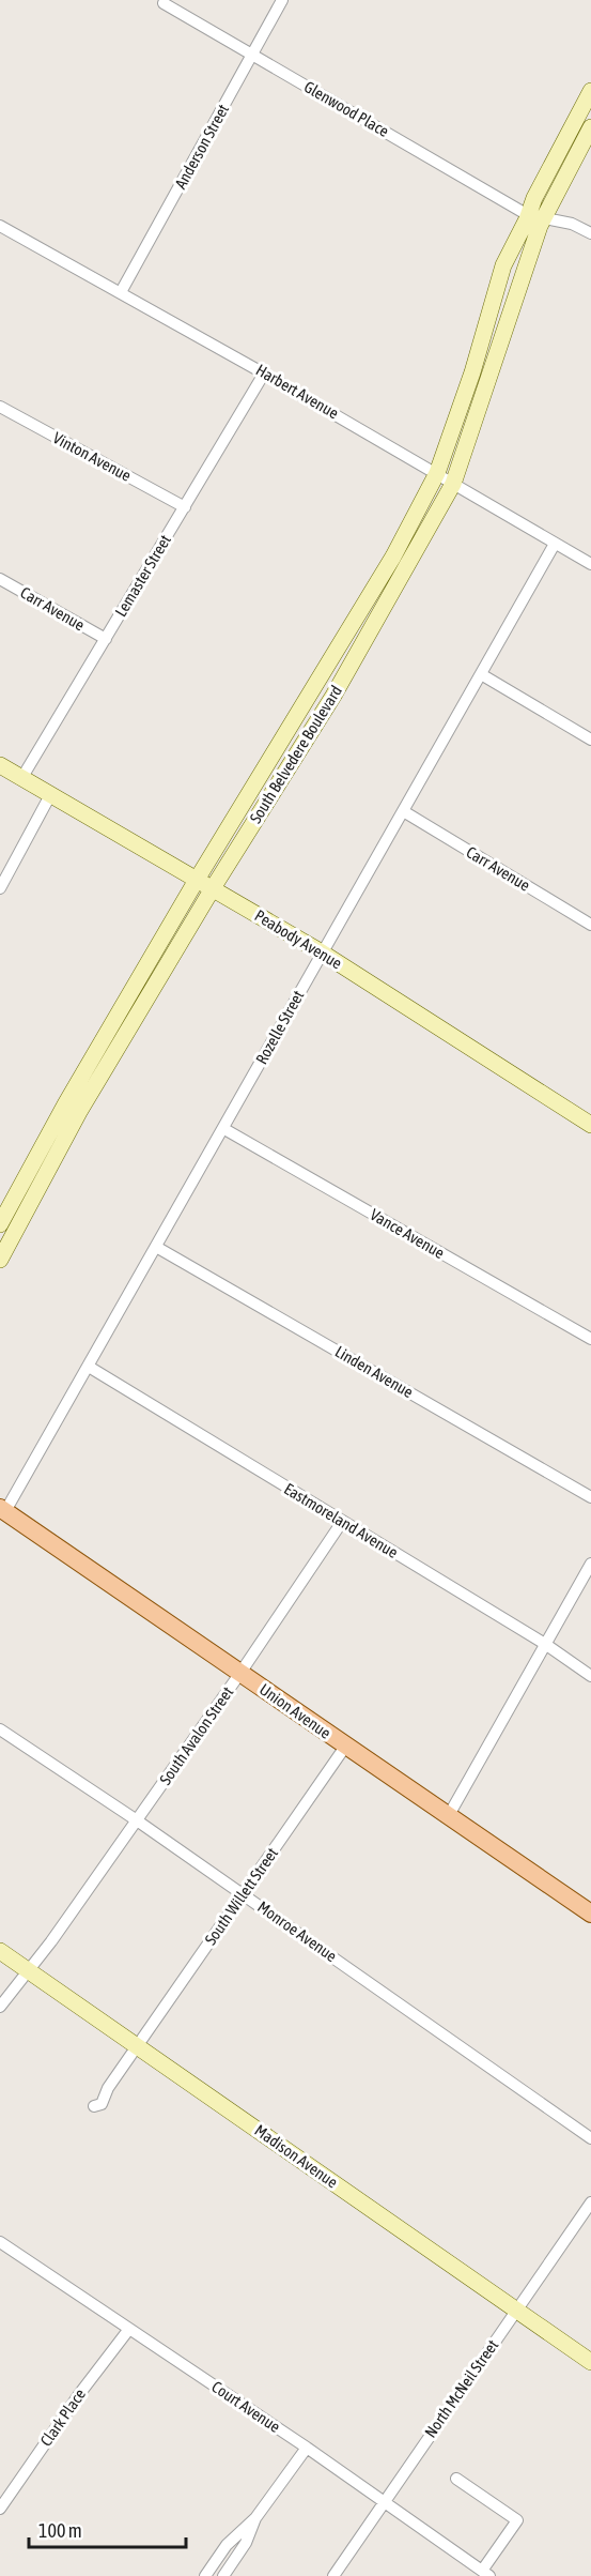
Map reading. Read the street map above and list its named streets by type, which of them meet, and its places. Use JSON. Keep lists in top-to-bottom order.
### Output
{
  "streets": {
    "main road": ["Union Avenue"],
    "street": [
      "Glenwood Place",
      "Anderson Street",
      "Harbert Avenue",
      "Vinton Avenue",
      "Lemaster Street",
      "Carr Avenue",
      "South Belvedere Boulevard",
      "Peabody Avenue",
      "Rozelle Street",
      "Vance Avenue",
      "Linden Avenue",
      "Eastmoreland Avenue",
      "South Avalon Street",
      "South Willett Street",
      "Monroe Avenue",
      "Madison Avenue",
      "North McNeil Street",
      "Court Avenue",
      "Clark Place"
    ]
  },
  "crossings": [
    ["Glenwood Place", "Anderson Street"],
    ["Glenwood Place", "South Belvedere Boulevard"],
    ["Anderson Street", "Harbert Avenue"],
    ["Harbert Avenue", "Lemaster Street"],
    ["Harbert Avenue", "South Belvedere Boulevard"],
    ["Harbert Avenue", "Rozelle Street"],
    ["Vinton Avenue", "Lemaster Street"],
    ["Lemaster Street", "Carr Avenue"],
    ["Lemaster Street", "Peabody Avenue"],
    ["Carr Avenue", "Rozelle Street"],
    ["South Belvedere Boulevard", "Peabody Avenue"],
    ["Peabody Avenue", "Rozelle Street"],
    ["Rozelle Street", "Vance Avenue"],
    ["Rozelle Street", "Linden Avenue"],
    ["Rozelle Street", "Eastmoreland Avenue"],
    ["Rozelle Street", "Union Avenue"],
    ["Eastmoreland Avenue", "South Avalon Street"],
    ["Union Avenue", "South Avalon Street"],
    ["Union Avenue", "South Willett Street"],
    ["South Avalon Street", "Monroe Avenue"],
    ["South Avalon Street", "Madison Avenue"],
    ["South Willett Street", "Monroe Avenue"],
    ["South Willett Street", "Madison Avenue"],
    ["Madison Avenue", "North McNeil Street"],
    ["North McNeil Street", "Court Avenue"],
    ["Court Avenue", "Clark Place"]
  ],
  "scale_bar": "100 m"
}
